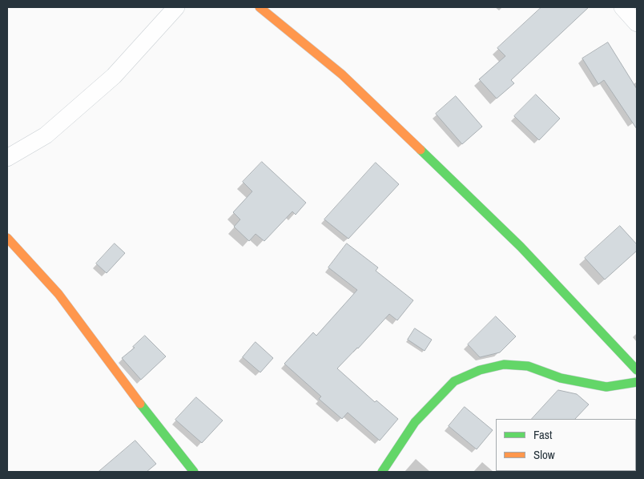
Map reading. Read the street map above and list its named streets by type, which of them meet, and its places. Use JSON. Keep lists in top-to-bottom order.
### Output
{
  "legend": ["Fast", "Slow"]
}
